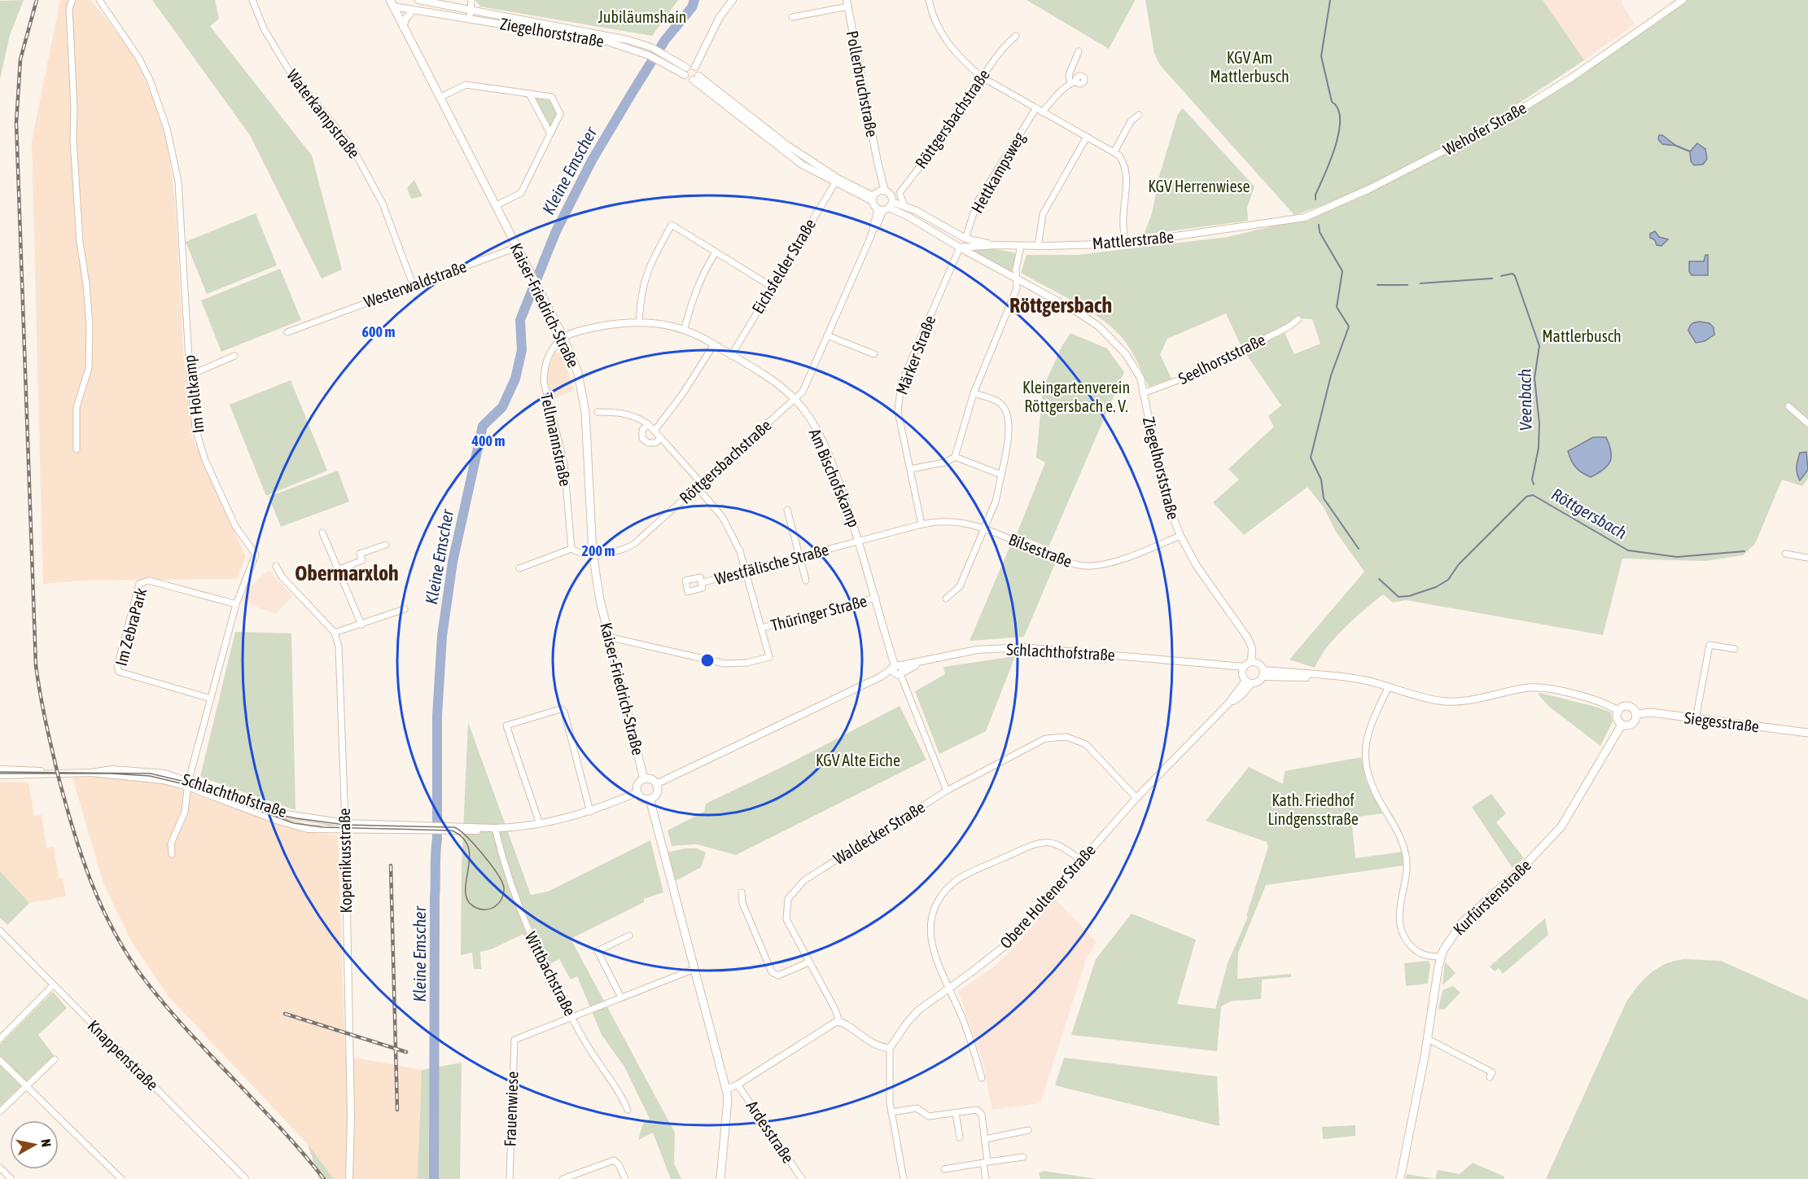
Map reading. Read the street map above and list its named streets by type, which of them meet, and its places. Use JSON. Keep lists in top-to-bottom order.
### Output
{
  "streets": {
    "main road": ["Kaiser-Friedrich-Straße", "Siegesstraße", "Kurfürstenstraße"],
    "street": [
      "Ziegelhorststraße",
      "Pollerbruchstraße",
      "Waterkampstraße",
      "Röttgersbachstraße",
      "Wehofer Straße",
      "Hettkampsweg",
      "Mattlerstraße",
      "Eichsfelder Straße",
      "Westerwaldstraße",
      "Märker Straße",
      "Seelhorststraße",
      "Im Holtkamp",
      "Tellmannstraße",
      "Am Bischofskamp",
      "Bilsestraße",
      "Westfälische Straße",
      "Thüringer Straße",
      "Im ZebraPark",
      "Schlachthofstraße",
      "Waldecker Straße",
      "Kopernikusstraße",
      "Obere Holtener Straße",
      "Wittbachstraße",
      "Knappenstraße",
      "Frauenwiese",
      "Ardesstraße"
    ]
  },
  "crossings": [
    ["Ziegelhorststraße", "Pollerbruchstraße"],
    ["Ziegelhorststraße", "Röttgersbachstraße"],
    ["Ziegelhorststraße", "Mattlerstraße"],
    ["Ziegelhorststraße", "Eichsfelder Straße"],
    ["Ziegelhorststraße", "Kaiser-Friedrich-Straße"],
    ["Ziegelhorststraße", "Märker Straße"],
    ["Ziegelhorststraße", "Seelhorststraße"],
    ["Ziegelhorststraße", "Bilsestraße"],
    ["Waterkampstraße", "Westerwaldstraße"],
    ["Röttgersbachstraße", "Mattlerstraße"],
    ["Röttgersbachstraße", "Kaiser-Friedrich-Straße"],
    ["Röttgersbachstraße", "Am Bischofskamp"],
    ["Wehofer Straße", "Mattlerstraße"],
    ["Hettkampsweg", "Mattlerstraße"],
    ["Mattlerstraße", "Märker Straße"],
    ["Eichsfelder Straße", "Am Bischofskamp"],
    ["Westerwaldstraße", "Kaiser-Friedrich-Straße"],
    ["Kaiser-Friedrich-Straße", "Tellmannstraße"],
    ["Kaiser-Friedrich-Straße", "Am Bischofskamp"],
    ["Kaiser-Friedrich-Straße", "Schlachthofstraße"],
    ["Märker Straße", "Westfälische Straße"],
    ["Im Holtkamp", "Im ZebraPark"],
    ["Im Holtkamp", "Schlachthofstraße"],
    ["Tellmannstraße", "Am Bischofskamp"],
    ["Am Bischofskamp", "Westfälische Straße"],
    ["Am Bischofskamp", "Thüringer Straße"],
    ["Am Bischofskamp", "Schlachthofstraße"],
    ["Am Bischofskamp", "Waldecker Straße"],
    ["Bilsestraße", "Westfälische Straße"],
    ["Schlachthofstraße", "Kopernikusstraße"],
    ["Schlachthofstraße", "Wittbachstraße"],
    ["Siegesstraße", "Kurfürstenstraße"],
    ["Waldecker Straße", "Obere Holtener Straße"],
    ["Wittbachstraße", "Frauenwiese"]
  ],
  "districts": ["Röttgersbach", "Obermarxloh"],
  "water": ["Kleine Emscher", "Veenbach", "Röttgersbach"],
  "parks": [
    "Jubiläumshain",
    "KGV Am Mattlerbusch",
    "KGV Herrenwiese",
    "Mattlerbusch",
    "Kleingartenverein Röttgersbach e. V.",
    "KGV Alte Eiche",
    "Kath. Friedhof Lindgensstraße"
  ],
  "north": "right",
  "rings": ["600 m", "400 m", "200 m"]
}
